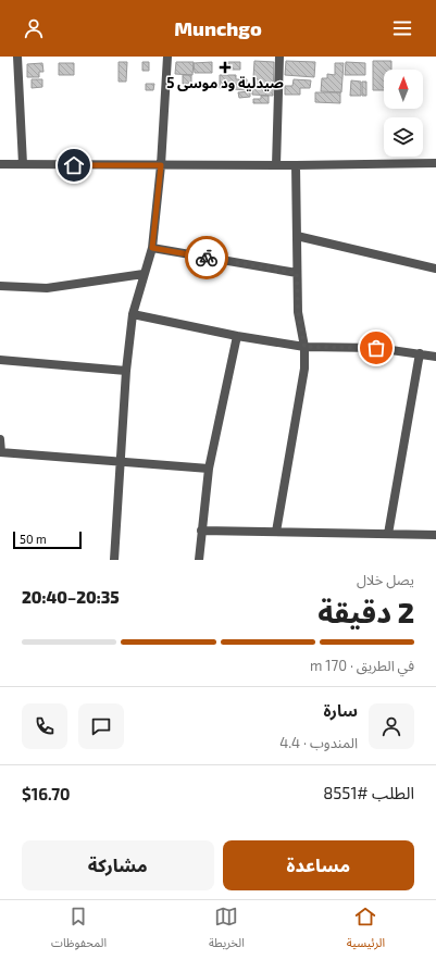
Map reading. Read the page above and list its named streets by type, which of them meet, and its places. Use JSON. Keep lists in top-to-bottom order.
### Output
{
  "places": {
    "health": ["صيدلية ود موسى 5"]
  },
  "scale_bar": "50 m",
  "north": "top",
  "page": {
    "header": "Munchgo",
    "scale": "50 m",
    "heading": ["2 دقيقة", "يصل خلال", "20:35–20:40"],
    "panel": [
      "سارة",
      "المندوب · 4.4",
      "الطلب #8551",
      "$16.70"
    ],
    "bar": "في الطريق · 170 m",
    "buttons": ["مساعدة", "مشاركة"],
    "tabs": ["الرئيسية", "الخريطة", "المحفوظات"]
  }
}
